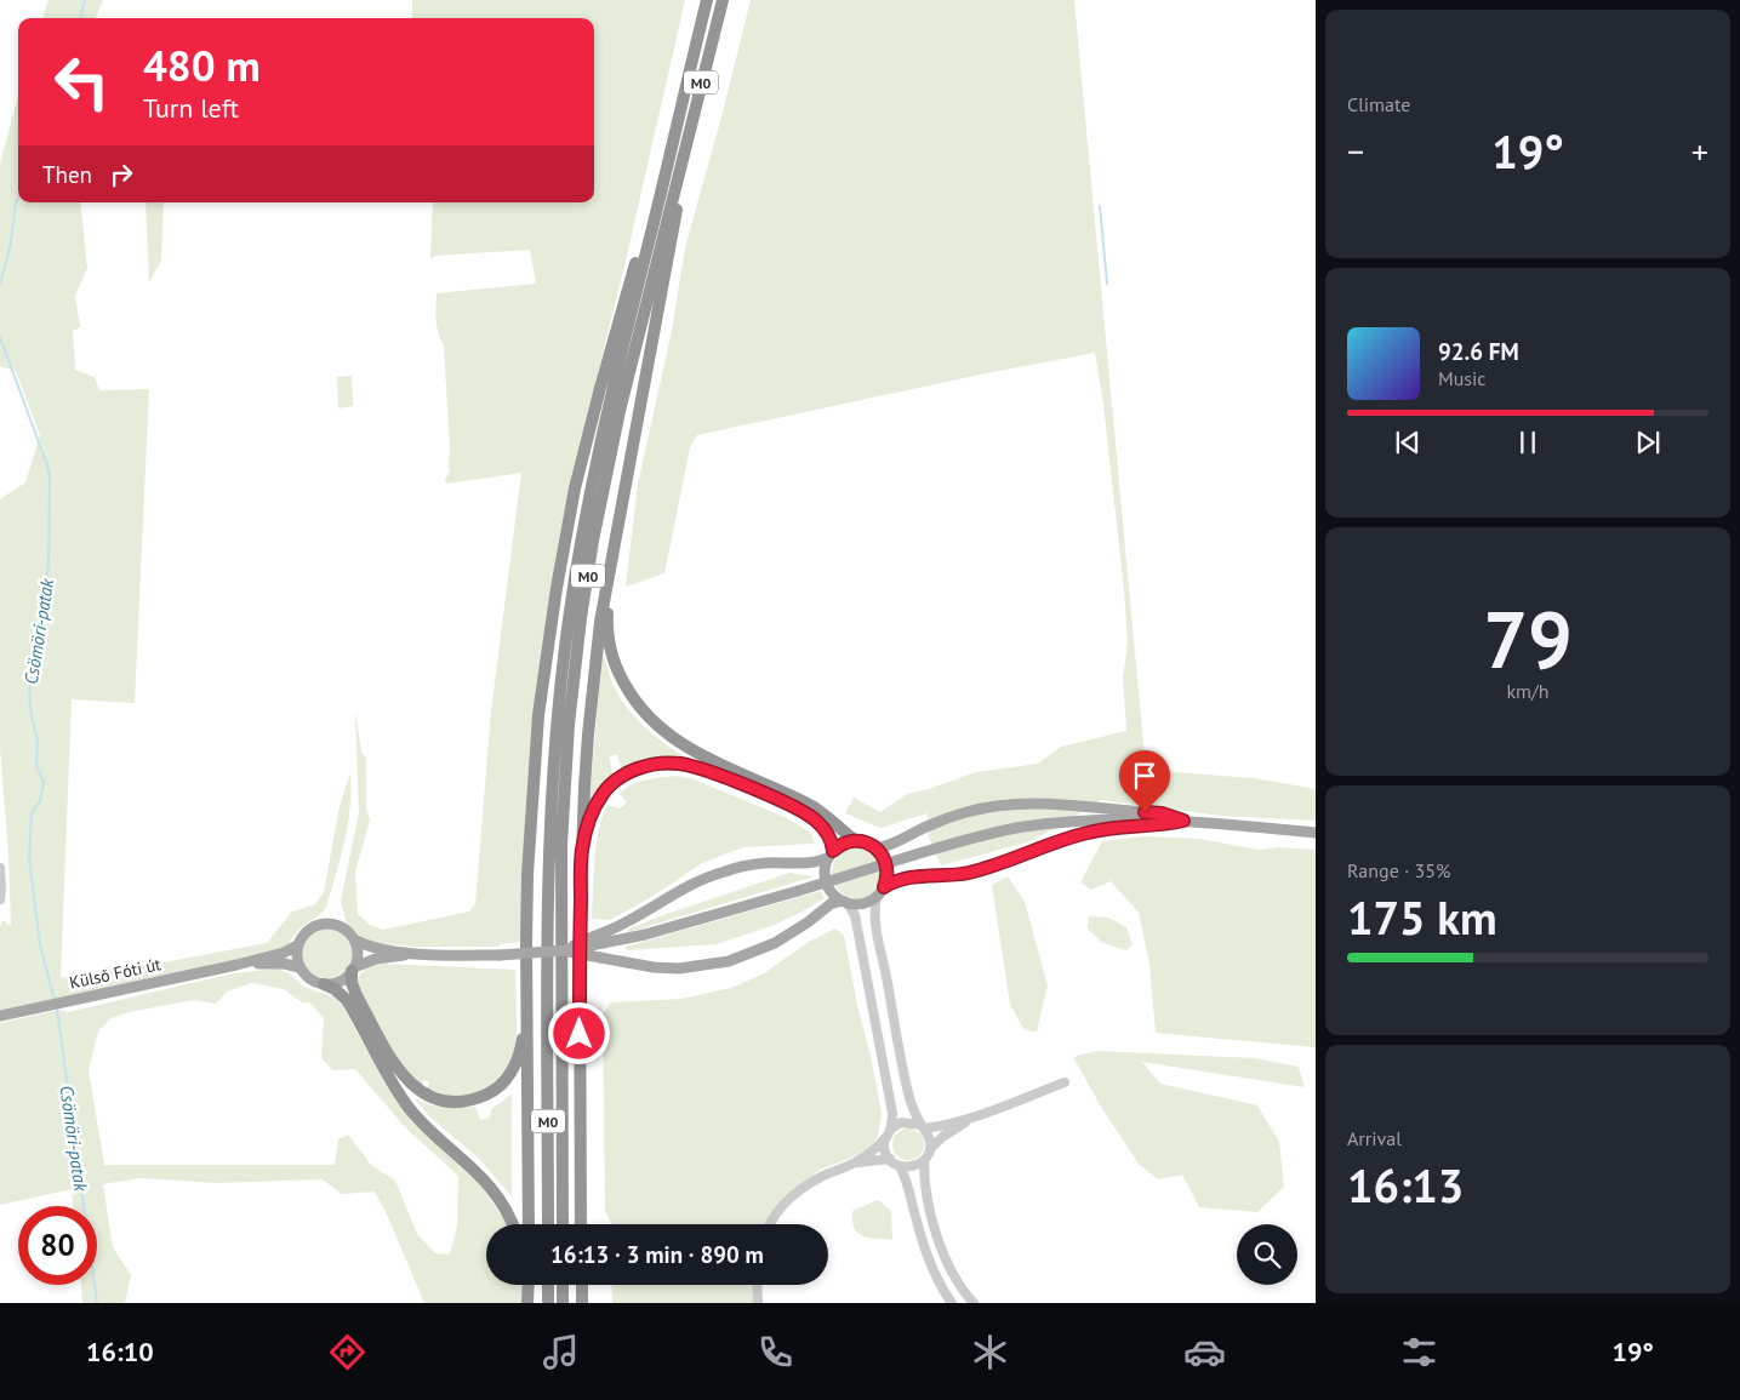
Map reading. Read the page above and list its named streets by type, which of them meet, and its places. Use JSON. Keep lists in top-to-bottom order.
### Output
{
  "streets": {
    "highway": ["M0"],
    "main road": ["Külső Fóti út"]
  },
  "water": ["Csömöri-patak"],
  "page": {
    "tile": [
      "Climate",
      ["79", "km/h"],
      ["Range · 35%", "175 km"],
      ["Arrival", "16:13"]
    ],
    "turn": ["480 m", "Turn left"],
    "heat": ["−", "19°", "+"],
    "then": "Then",
    "song": ["92.6 FM", "Music"],
    "limit": "80",
    "trip": "16:13 · 3 min · 890 m",
    "tabs": ["16:10", "19°"]
  }
}
